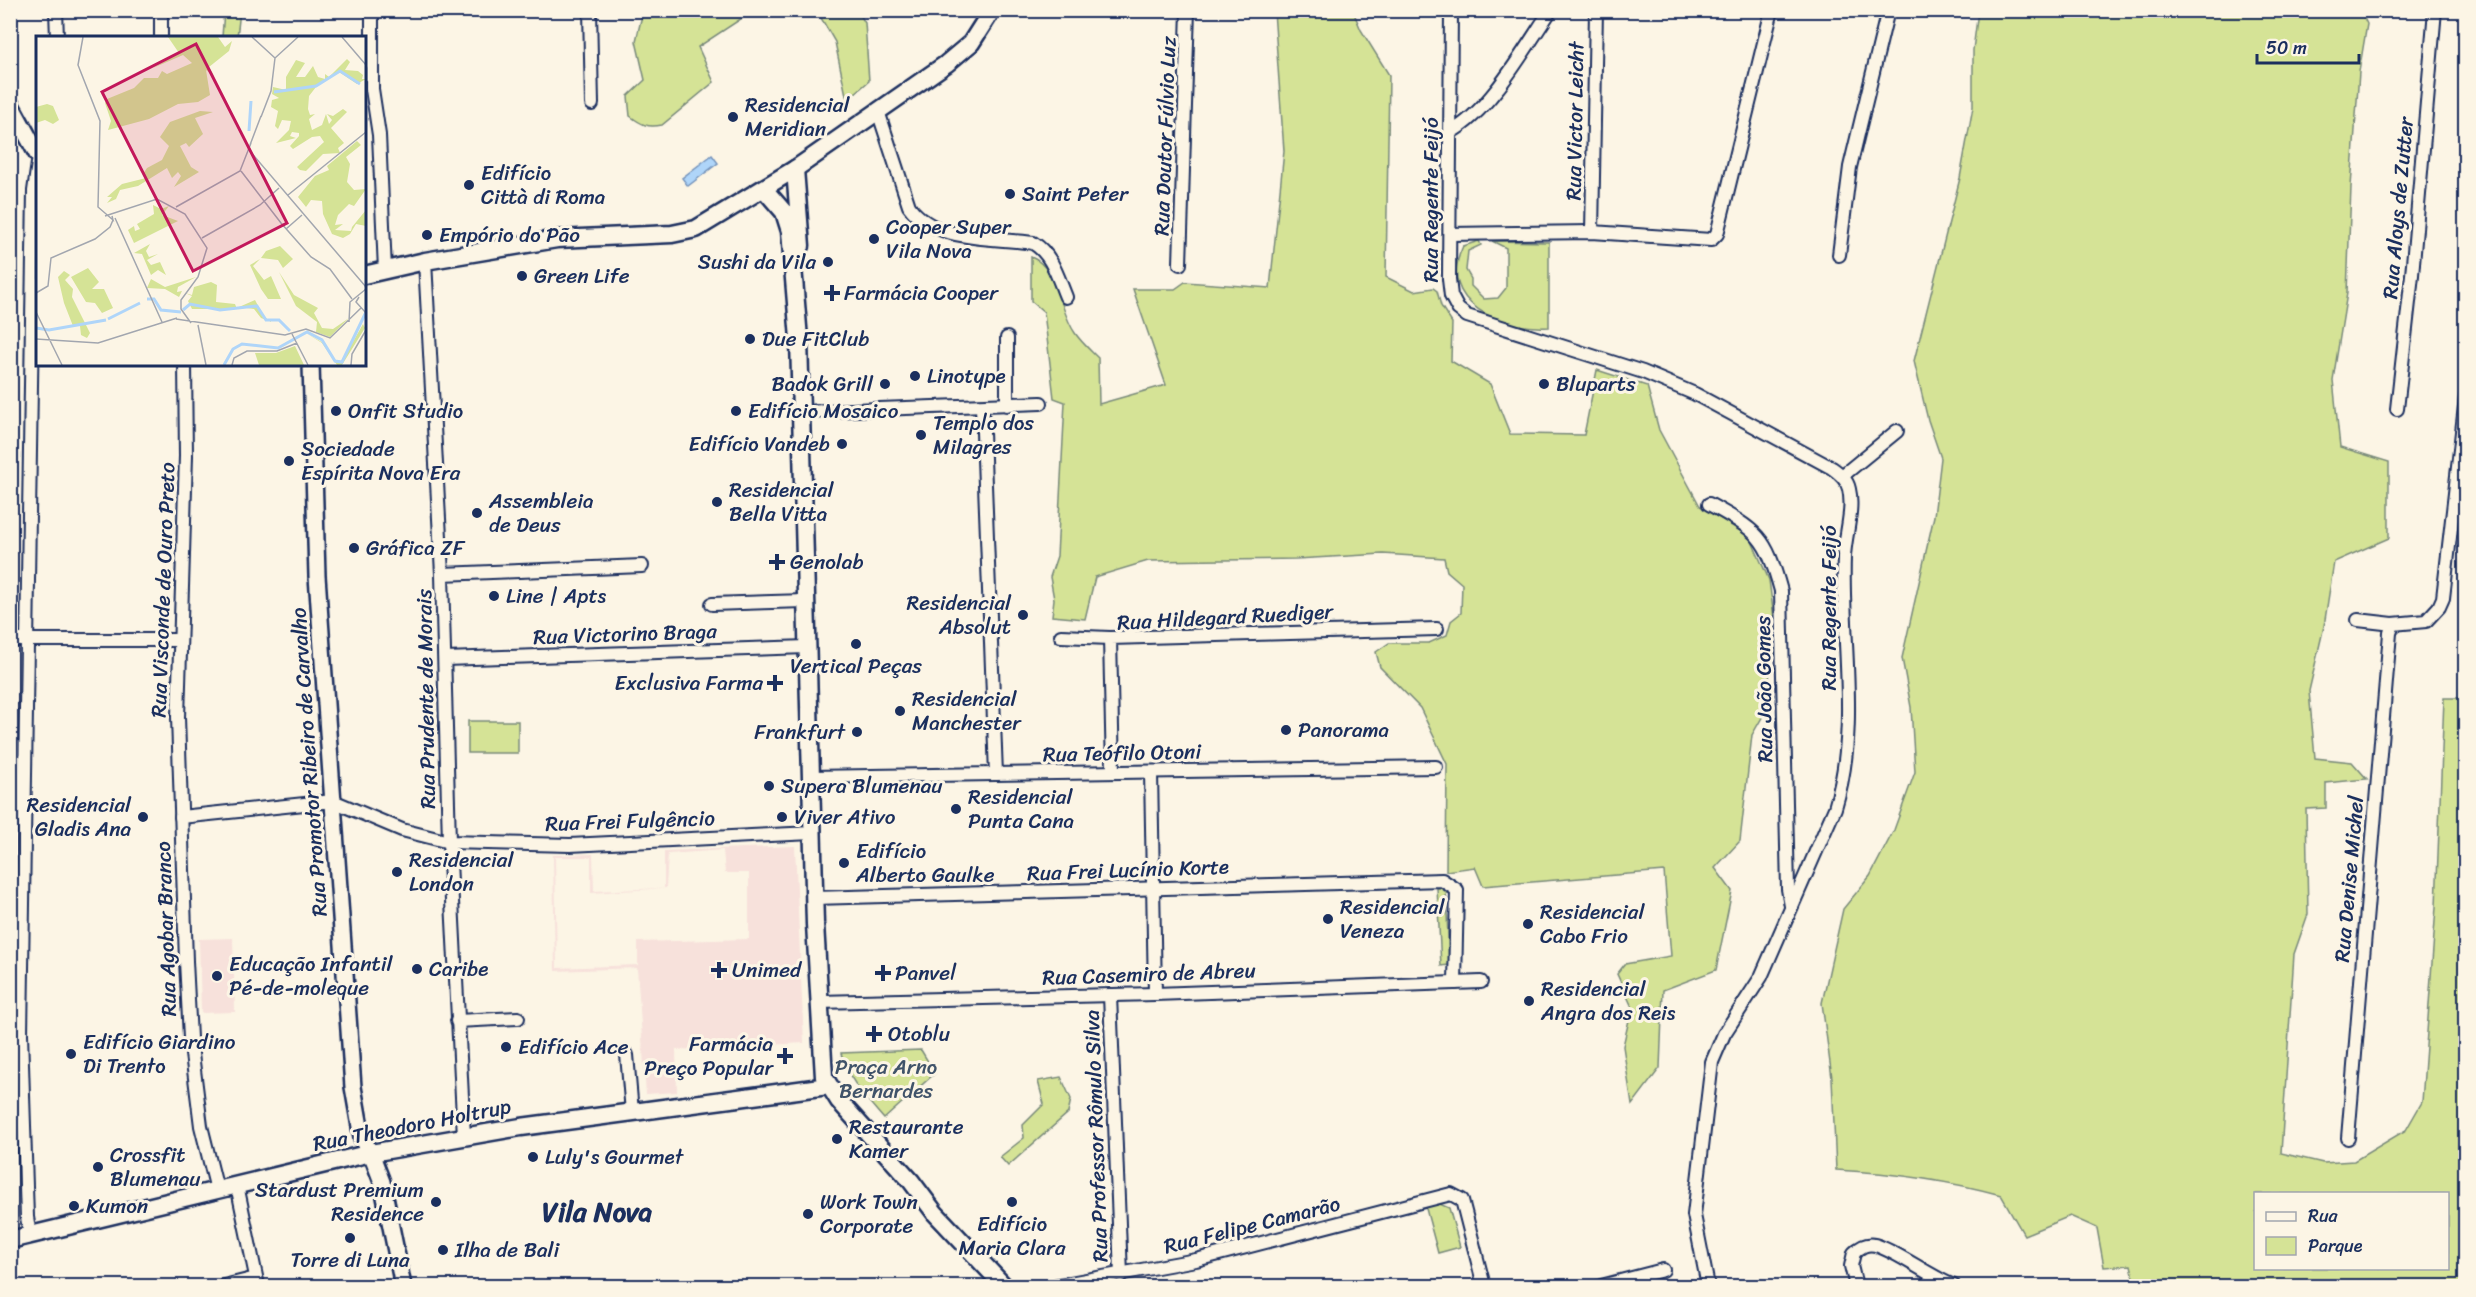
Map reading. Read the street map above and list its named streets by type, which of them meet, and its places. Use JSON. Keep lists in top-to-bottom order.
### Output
{
  "streets": {
    "main road": ["Rua Theodoro Holtrup"],
    "street": [
      "Rua Victor Leicht",
      "Rua Doutor Fúlvio Luz",
      "Rua Regente Feijó",
      "Rua Aloys de Zutter",
      "Rua Visconde de Ouro Preto",
      "Rua Hildegard Ruediger",
      "Rua Victorino Braga",
      "Rua João Gomes",
      "Rua Prudente de Morais",
      "Rua Teófilo Otoni",
      "Rua Promotor Ribeiro de Carvalho",
      "Rua Frei Fulgêncio",
      "Rua Frei Lucínio Korte",
      "Rua Denise Michel",
      "Rua Agobar Branco",
      "Rua Casemiro de Abreu",
      "Rua Professor Rômulo Silva",
      "Rua Felipe Camarão"
    ]
  },
  "crossings": [
    ["Rua Regente Feijó", "Rua João Gomes"],
    ["Rua Visconde de Ouro Preto", "Rua Agobar Branco"],
    ["Rua Hildegard Ruediger", "Rua Teófilo Otoni"],
    ["Rua Victorino Braga", "Rua Prudente de Morais"],
    ["Rua Prudente de Morais", "Rua Frei Fulgêncio"],
    ["Rua Prudente de Morais", "Rua Theodoro Holtrup"],
    ["Rua Promotor Ribeiro de Carvalho", "Rua Frei Fulgêncio"],
    ["Rua Promotor Ribeiro de Carvalho", "Rua Agobar Branco"],
    ["Rua Promotor Ribeiro de Carvalho", "Rua Theodoro Holtrup"],
    ["Rua Frei Fulgêncio", "Rua Agobar Branco"],
    ["Rua Frei Lucínio Korte", "Rua Casemiro de Abreu"],
    ["Rua Agobar Branco", "Rua Theodoro Holtrup"],
    ["Rua Casemiro de Abreu", "Rua Professor Rômulo Silva"],
    ["Rua Professor Rômulo Silva", "Rua Felipe Camarão"]
  ],
  "districts": ["Vila Nova"],
  "parks": ["Praça Arno Bernardes"],
  "places": {
    "other": [
      "Residencial Meridian",
      "Edifício Città di Roma",
      "Saint Peter",
      "Empório do Pão",
      "Cooper Super Vila Nova",
      "Sushi da Vila",
      "Green Life",
      "Due FitClub",
      "Linotype",
      "Badok Grill",
      "Bluparts",
      "Onfit Studio",
      "Edifício Mosaico",
      "Templo dos Milagres",
      "Edifício Vandeb",
      "Sociedade Espírita Nova Era",
      "Residencial Bella Vitta",
      "Assembleia de Deus",
      "Gráfica ZF",
      "Line | Apts",
      "Residencial Absolut",
      "Vertical Peças",
      "Residencial Manchester",
      "Panorama",
      "Frankfurt",
      "Supera Blumenau",
      "Residencial Punta Cana",
      "Residencial Gladis Ana",
      "Viver Ativo",
      "Edifício Alberto Gaulke",
      "Residencial London",
      "Residencial Veneza",
      "Residencial Cabo Frio",
      "Caribe",
      "Educação Infantil Pé-de-moleque",
      "Residencial Angra dos Reis",
      "Edifício Ace",
      "Edifício Giardino Di Trento",
      "Restaurante Kamer",
      "Luly's Gourmet",
      "Crossfit Blumenau",
      "Stardust Premium Residence",
      "Edifício Maria Clara",
      "Kumon",
      "Work Town Corporate",
      "Torre di Luna",
      "Ilha de Bali"
    ],
    "health": [
      "Farmácia Cooper",
      "Genolab",
      "Exclusiva Farma",
      "Unimed",
      "Panvel",
      "Otoblu",
      "Farmácia Preço Popular"
    ]
  },
  "legend": ["Rua", "Parque"],
  "scale_bar": "50 m"
}
